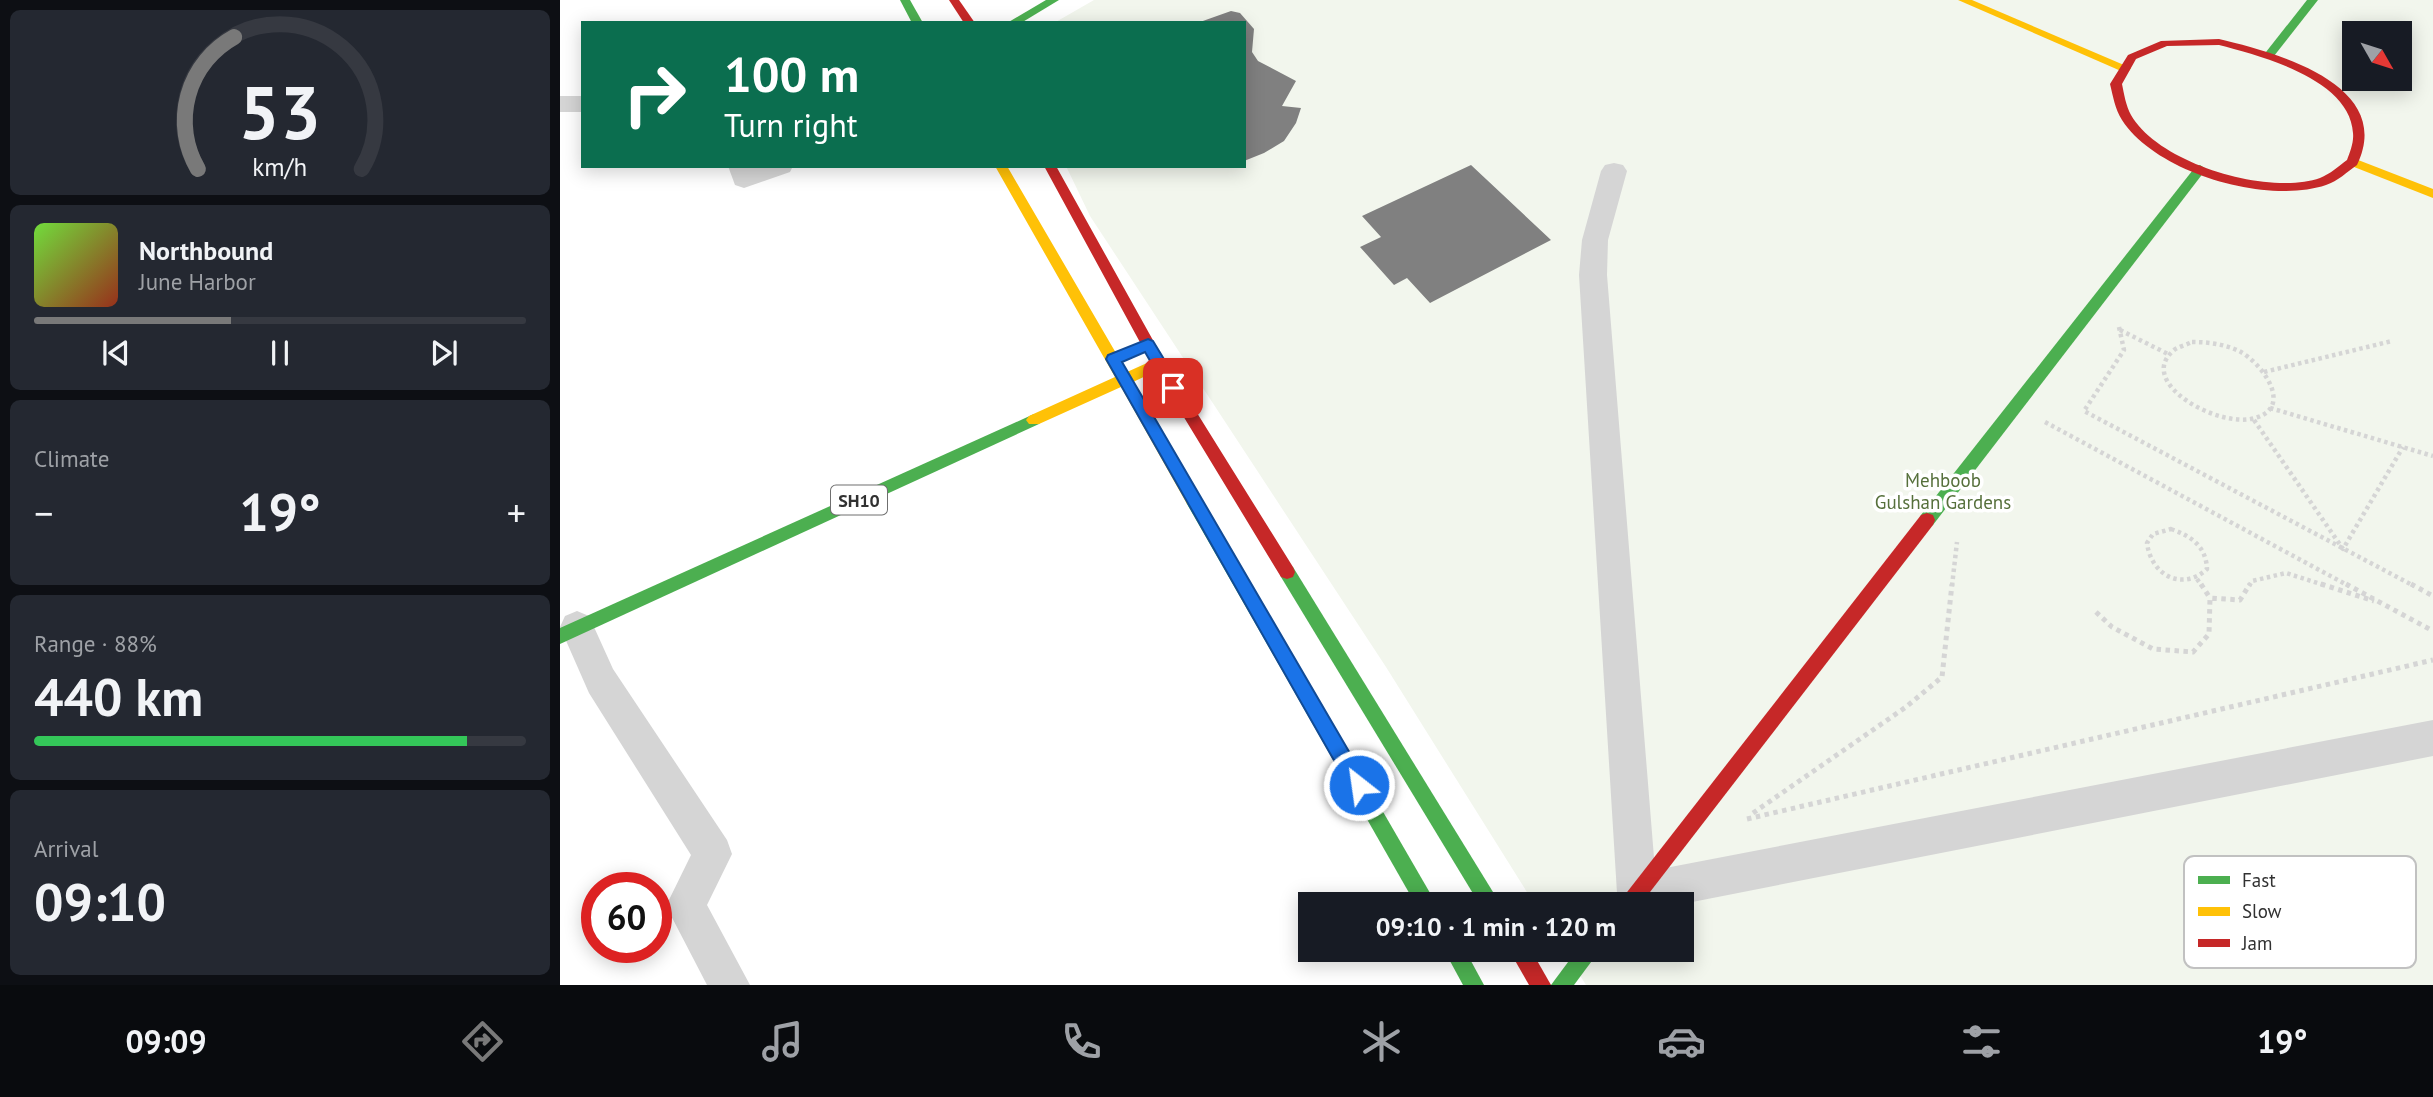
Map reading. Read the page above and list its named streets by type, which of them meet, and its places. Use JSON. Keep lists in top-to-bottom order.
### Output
{
  "streets": {
    "main road": ["SH10"]
  },
  "parks": ["Mehboob Gulshan Gardens"],
  "legend": ["Fast", "Slow", "Jam"],
  "north": "bottom right",
  "page": {
    "turn": ["100 m", "Turn right"],
    "song": ["Northbound", "June Harbor"],
    "tile": [
      "Climate",
      ["Range · 88%", "440 km"],
      ["Arrival", "09:10"]
    ],
    "heat": ["−", "19°", "+"],
    "limit": "60",
    "trip": "09:10 · 1 min · 120 m",
    "tabs": ["09:09", "19°"],
    "gauge": ["53", "km/h"]
  }
}
